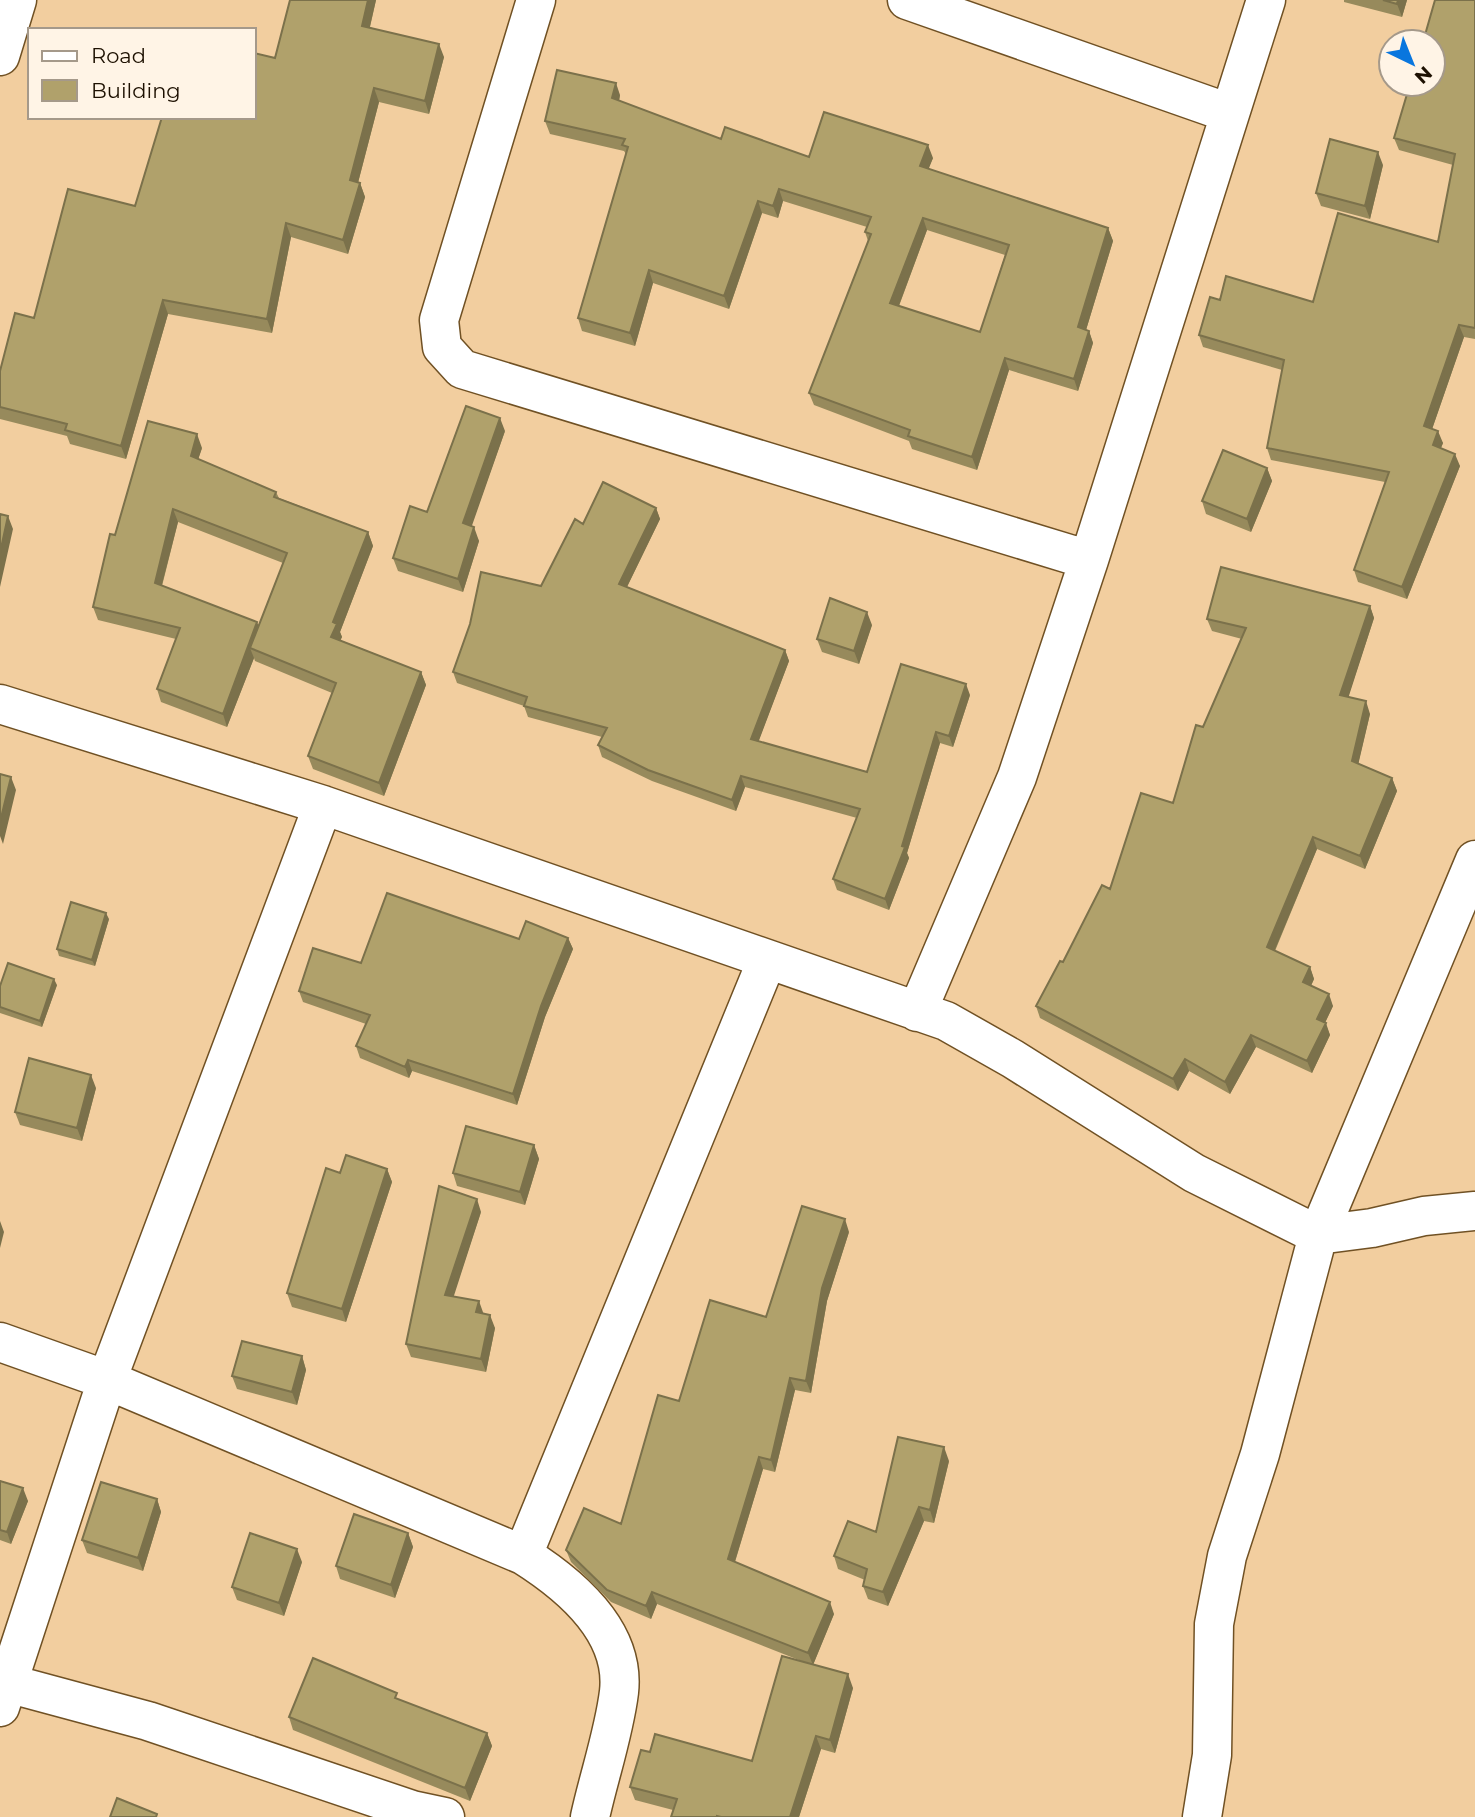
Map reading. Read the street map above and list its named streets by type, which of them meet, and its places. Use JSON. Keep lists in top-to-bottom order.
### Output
{
  "legend": ["Road", "Building"],
  "north": "bottom right"
}
